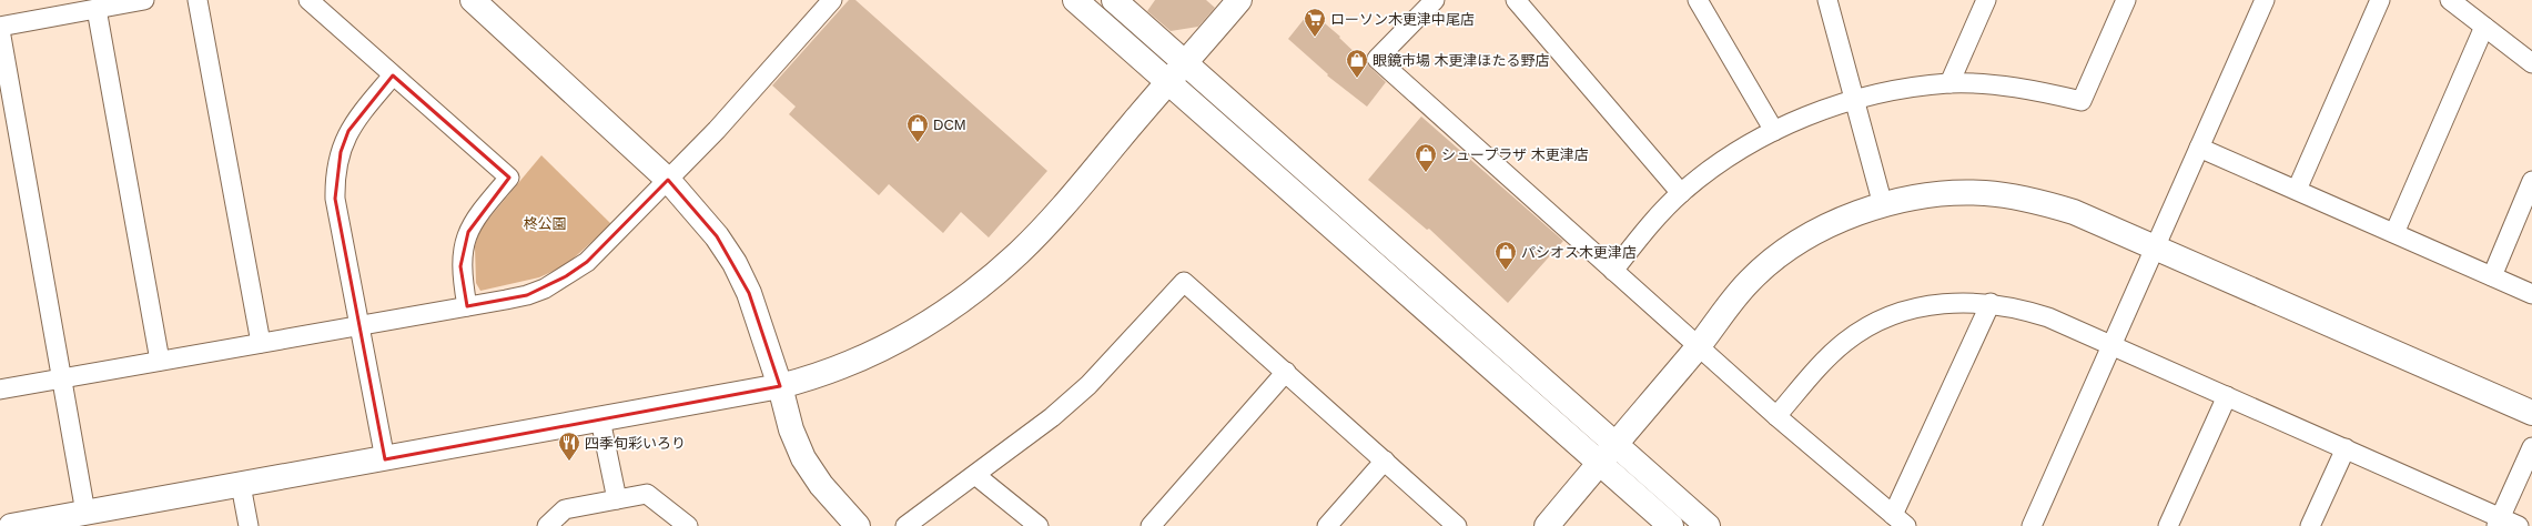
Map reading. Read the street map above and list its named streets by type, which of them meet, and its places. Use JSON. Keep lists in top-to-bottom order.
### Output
{
  "parks": ["柊公園"],
  "places": {
    "supermarket": ["ローソン木更津中尾店"],
    "shop": [
      "眼鏡市場 木更津ほたる野店",
      "DCM",
      "シュープラザ 木更津店",
      "パシオス木更津店"
    ],
    "restaurant": ["四季旬彩いろり"]
  }
}
